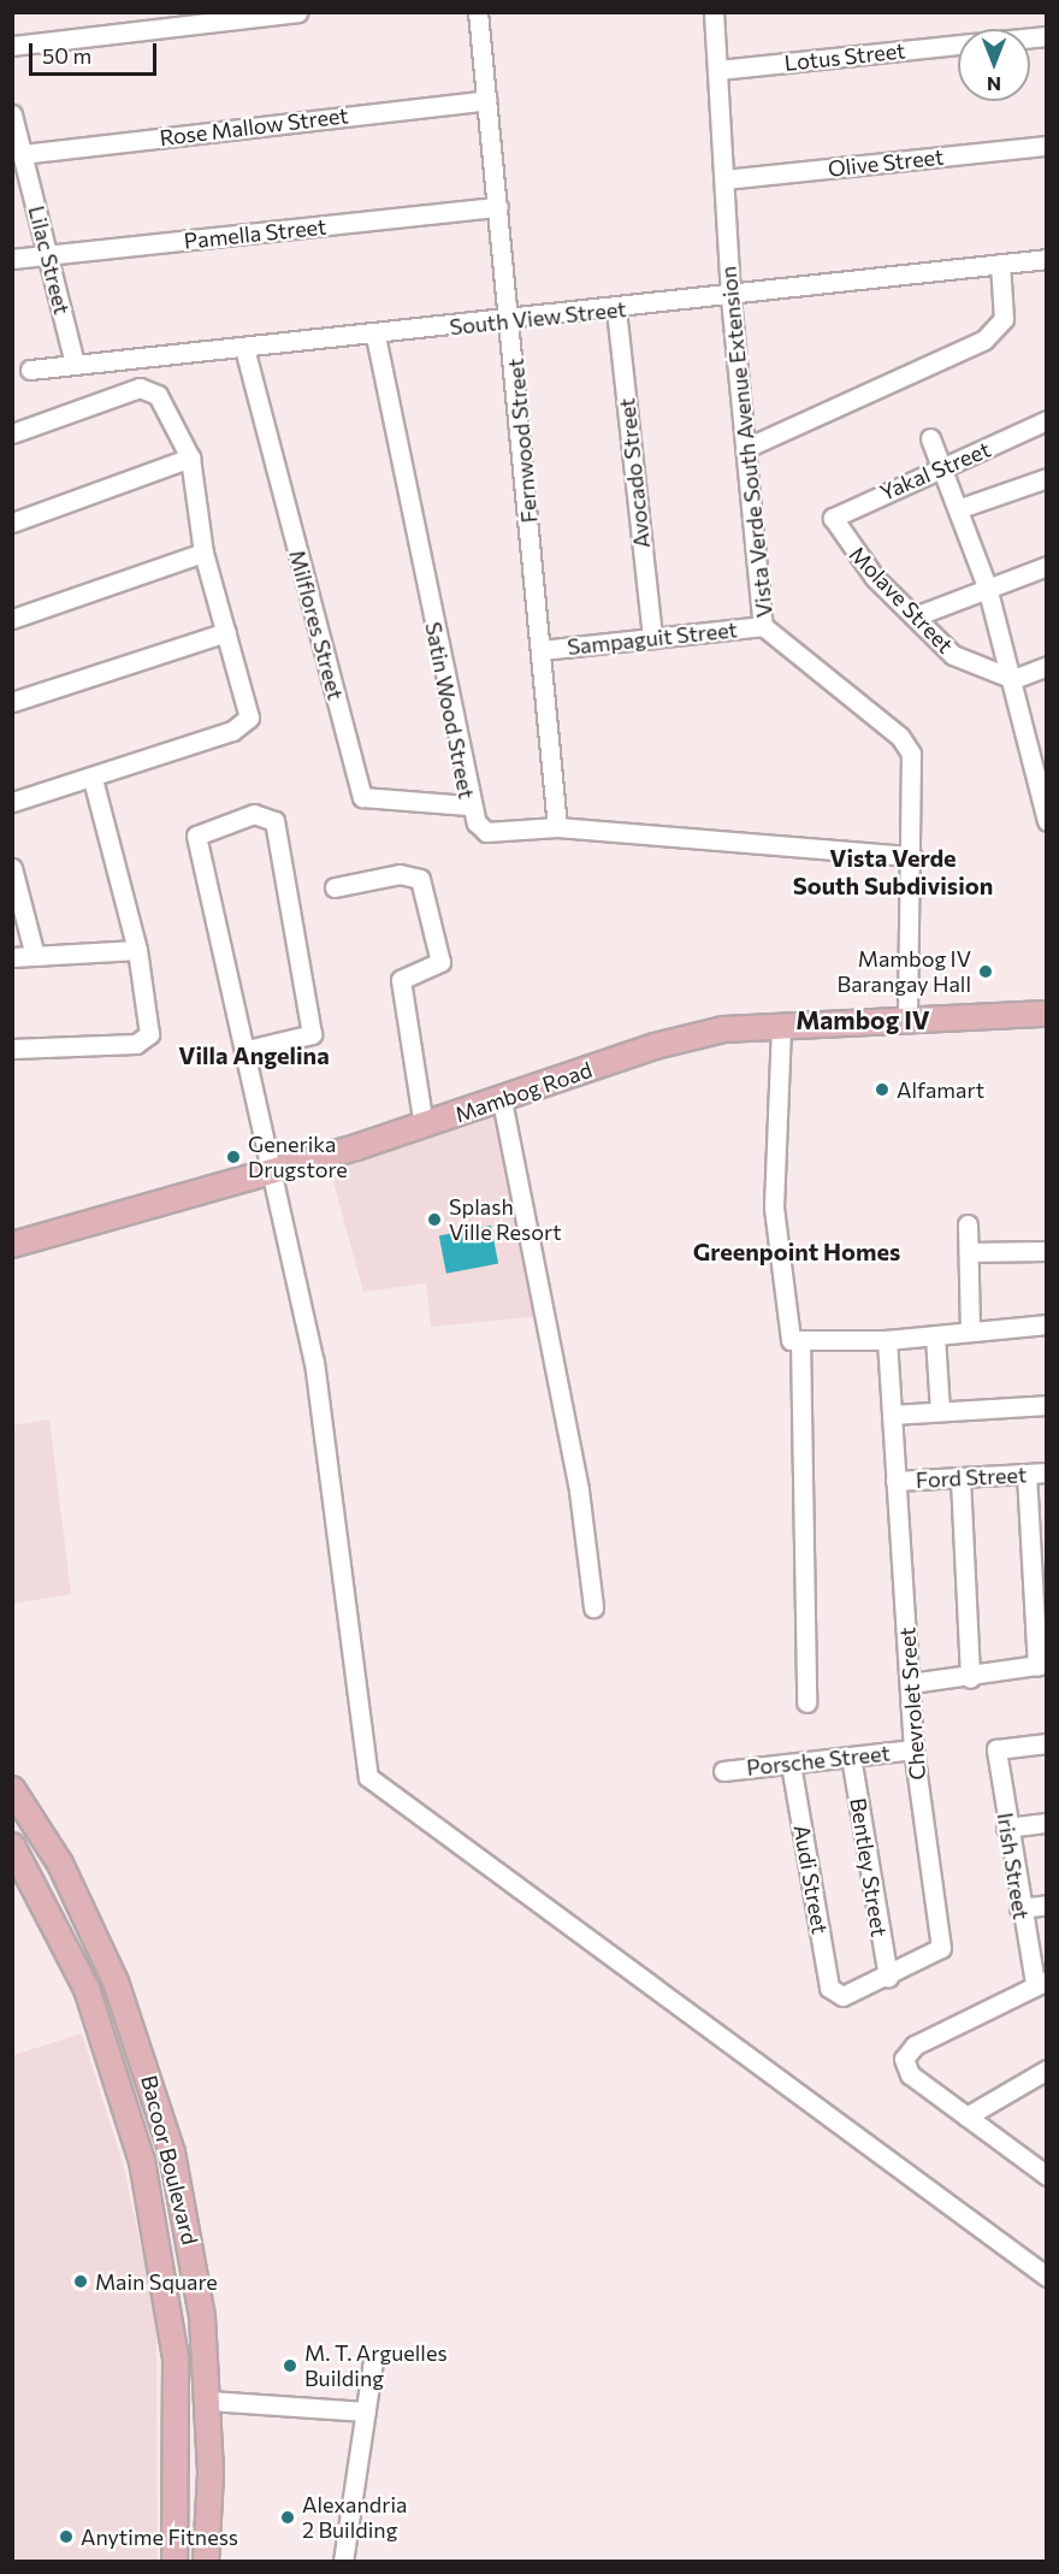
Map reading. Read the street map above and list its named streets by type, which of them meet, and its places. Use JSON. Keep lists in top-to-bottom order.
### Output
{
  "streets": {
    "main road": ["Mambog Road", "Bacoor Boulevard"],
    "street": [
      "Lotus Street",
      "Rose Mallow Street",
      "Olive Street",
      "Pamella Street",
      "Lilac Street",
      "South View Street",
      "Fernwood Street",
      "Vista Verde South Avenue Extension",
      "Yakal Street",
      "Avocado Street",
      "Molave Street",
      "Milflores Street",
      "Sampaguit Street",
      "Satin Wood Street",
      "Ford Street",
      "Chevrolet Sreet",
      "Porsche Street",
      "Irish Street",
      "Bentley Street",
      "Audi Street"
    ]
  },
  "crossings": [
    ["Lotus Street", "Vista Verde South Avenue Extension"],
    ["Rose Mallow Street", "Lilac Street"],
    ["Rose Mallow Street", "Fernwood Street"],
    ["Olive Street", "Vista Verde South Avenue Extension"],
    ["Pamella Street", "Lilac Street"],
    ["Pamella Street", "Fernwood Street"],
    ["Lilac Street", "South View Street"],
    ["South View Street", "Fernwood Street"],
    ["South View Street", "Vista Verde South Avenue Extension"],
    ["South View Street", "Avocado Street"],
    ["South View Street", "Milflores Street"],
    ["South View Street", "Satin Wood Street"],
    ["Fernwood Street", "Sampaguit Street"],
    ["Fernwood Street", "Satin Wood Street"],
    ["Vista Verde South Avenue Extension", "Sampaguit Street"],
    ["Vista Verde South Avenue Extension", "Satin Wood Street"],
    ["Vista Verde South Avenue Extension", "Mambog Road"],
    ["Yakal Street", "Molave Street"],
    ["Avocado Street", "Sampaguit Street"],
    ["Milflores Street", "Satin Wood Street"],
    ["Ford Street", "Chevrolet Sreet"],
    ["Chevrolet Sreet", "Porsche Street"],
    ["Chevrolet Sreet", "Bentley Street"],
    ["Chevrolet Sreet", "Audi Street"],
    ["Porsche Street", "Bentley Street"],
    ["Porsche Street", "Audi Street"]
  ],
  "districts": [
    "Vista Verde South Subdivision",
    "Mambog IV",
    "Villa Angelina",
    "Greenpoint Homes"
  ],
  "places": [
    "Mambog IV Barangay Hall",
    "Alfamart",
    "Generika Drugstore",
    "Splash Ville Resort",
    "Main Square",
    "M. T. Arguelles Building",
    "Alexandria 2 Building",
    "Anytime Fitness"
  ],
  "scale_bar": "50 m",
  "north": "bottom"
}
